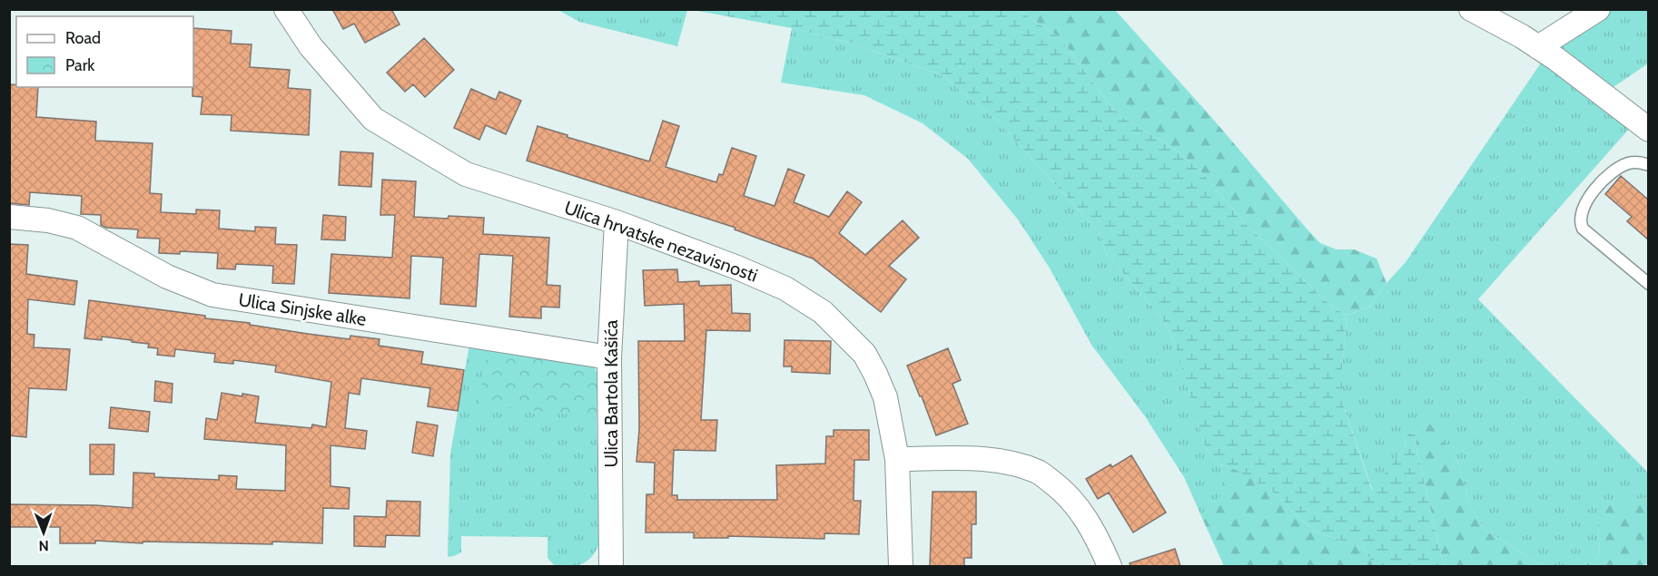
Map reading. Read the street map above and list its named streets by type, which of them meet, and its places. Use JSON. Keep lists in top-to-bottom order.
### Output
{
  "streets": {
    "street": ["Ulica hrvatske nezavisnosti", "Ulica Sinjske alke", "Ulica Bartola Kašića"]
  },
  "crossings": [
    ["Ulica hrvatske nezavisnosti", "Ulica Bartola Kašića"],
    ["Ulica Sinjske alke", "Ulica Bartola Kašića"]
  ],
  "legend": ["Road", "Park"],
  "north": "bottom"
}
